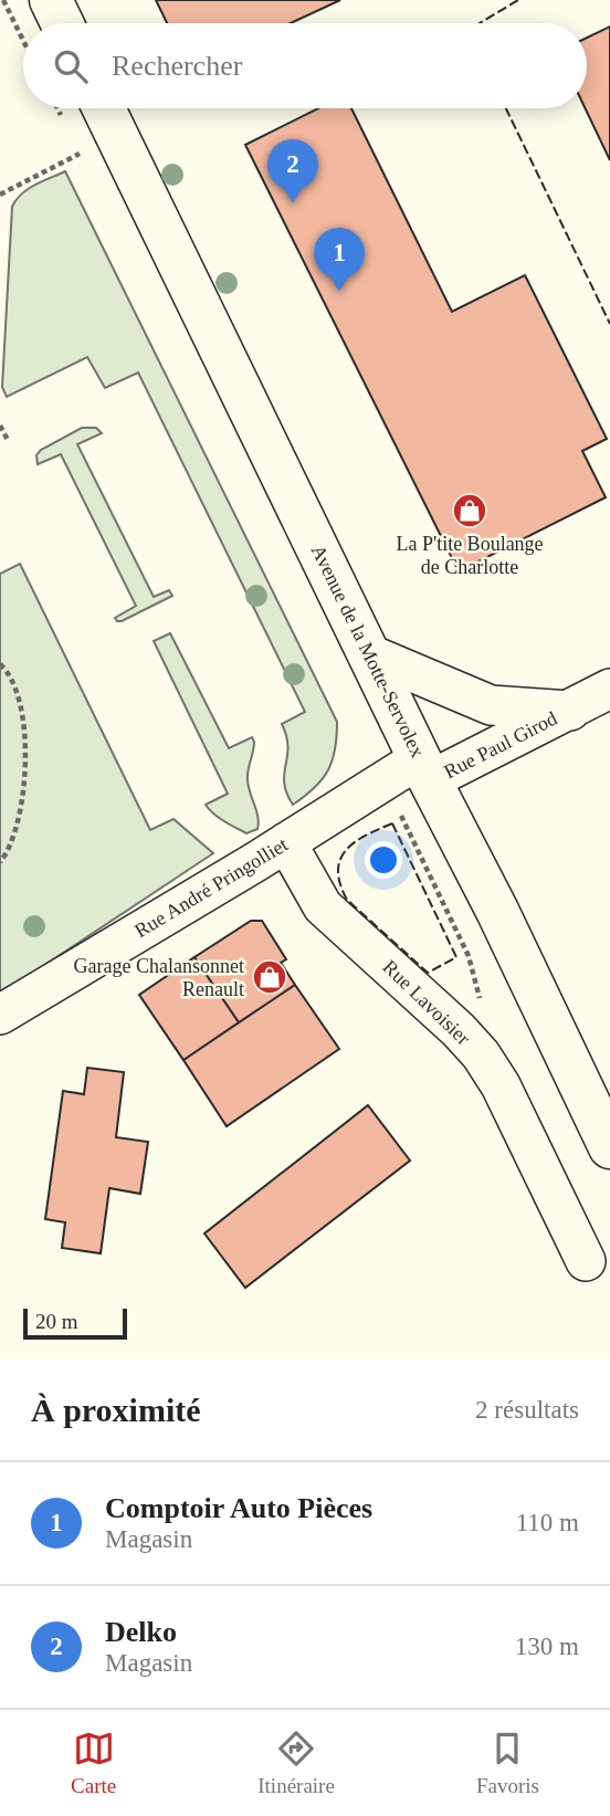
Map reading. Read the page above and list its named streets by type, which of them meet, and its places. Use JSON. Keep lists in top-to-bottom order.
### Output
{
  "streets": {
    "main road": ["Avenue de la Motte-Servolex"],
    "street": ["Rue Paul Girod", "Rue André Pringolliet", "Rue Lavoisier"]
  },
  "crossings": [
    ["Avenue de la Motte-Servolex", "Rue Paul Girod"],
    ["Avenue de la Motte-Servolex", "Rue André Pringolliet"],
    ["Rue Paul Girod", "Rue André Pringolliet"],
    ["Rue André Pringolliet", "Rue Lavoisier"]
  ],
  "places": {
    "shop": ["La P'tite Boulange de Charlotte", "Garage Chalansonnet Renault"]
  },
  "scale_bar": "20 m",
  "page": {
    "search": "Rechercher",
    "pins": ["2", "1"],
    "scale": "20 m",
    "heading": ["À proximité", "2 résultats"],
    "list": [
      {
        "mark": "1",
        "name": "Comptoir Auto Pièces",
        "note": "Magasin",
        "value": "110 m"
      },
      {
        "mark": "2",
        "name": "Delko",
        "note": "Magasin",
        "value": "130 m"
      }
    ],
    "nav": ["Carte", "Itinéraire", "Favoris"]
  }
}
